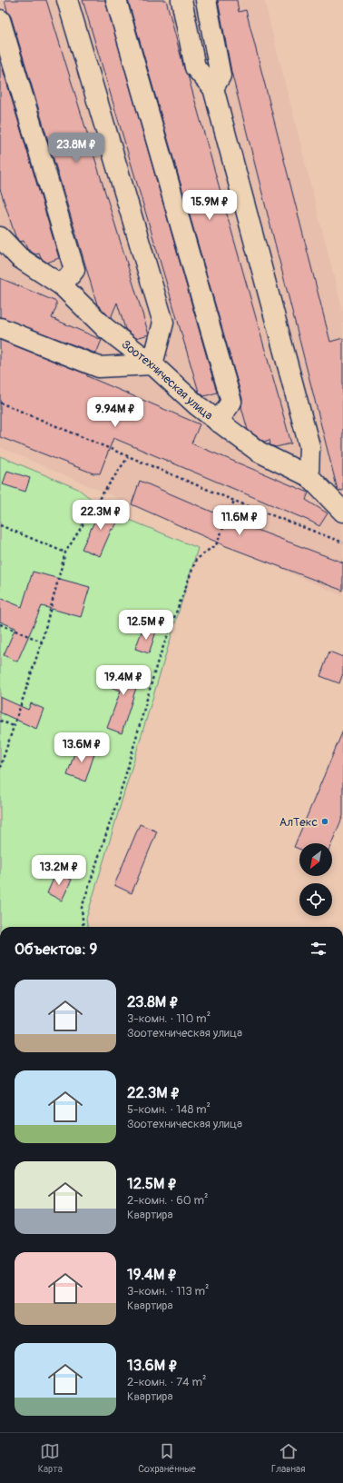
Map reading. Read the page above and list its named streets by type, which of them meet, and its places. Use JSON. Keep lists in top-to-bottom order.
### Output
{
  "streets": {
    "street": ["Зоотехническая улица"]
  },
  "places": ["АлТекс"],
  "north": "bottom left",
  "page": {
    "price": [
      "23.8M ₽",
      "15.9M ₽",
      "9.94M ₽",
      "22.3M ₽",
      "11.6M ₽",
      "12.5M ₽",
      "19.4M ₽",
      "13.6M ₽",
      "13.2M ₽"
    ],
    "heading": "Объектов: 9",
    "list": [
      {
        "name": "23.8M ₽",
        "note": "3-комн. · 110 m² · Зоотехническая улица"
      },
      {
        "name": "22.3M ₽",
        "note": "5-комн. · 148 m² · Зоотехническая улица"
      },
      {
        "name": "12.5M ₽",
        "note": "2-комн. · 60 m² · Квартира"
      },
      {
        "name": "19.4M ₽",
        "note": "3-комн. · 113 m² · Квартира"
      },
      {
        "name": "13.6M ₽",
        "note": "2-комн. · 74 m² · Квартира"
      }
    ],
    "tabs": ["Карта", "Сохранённые", "Главная"]
  }
}
